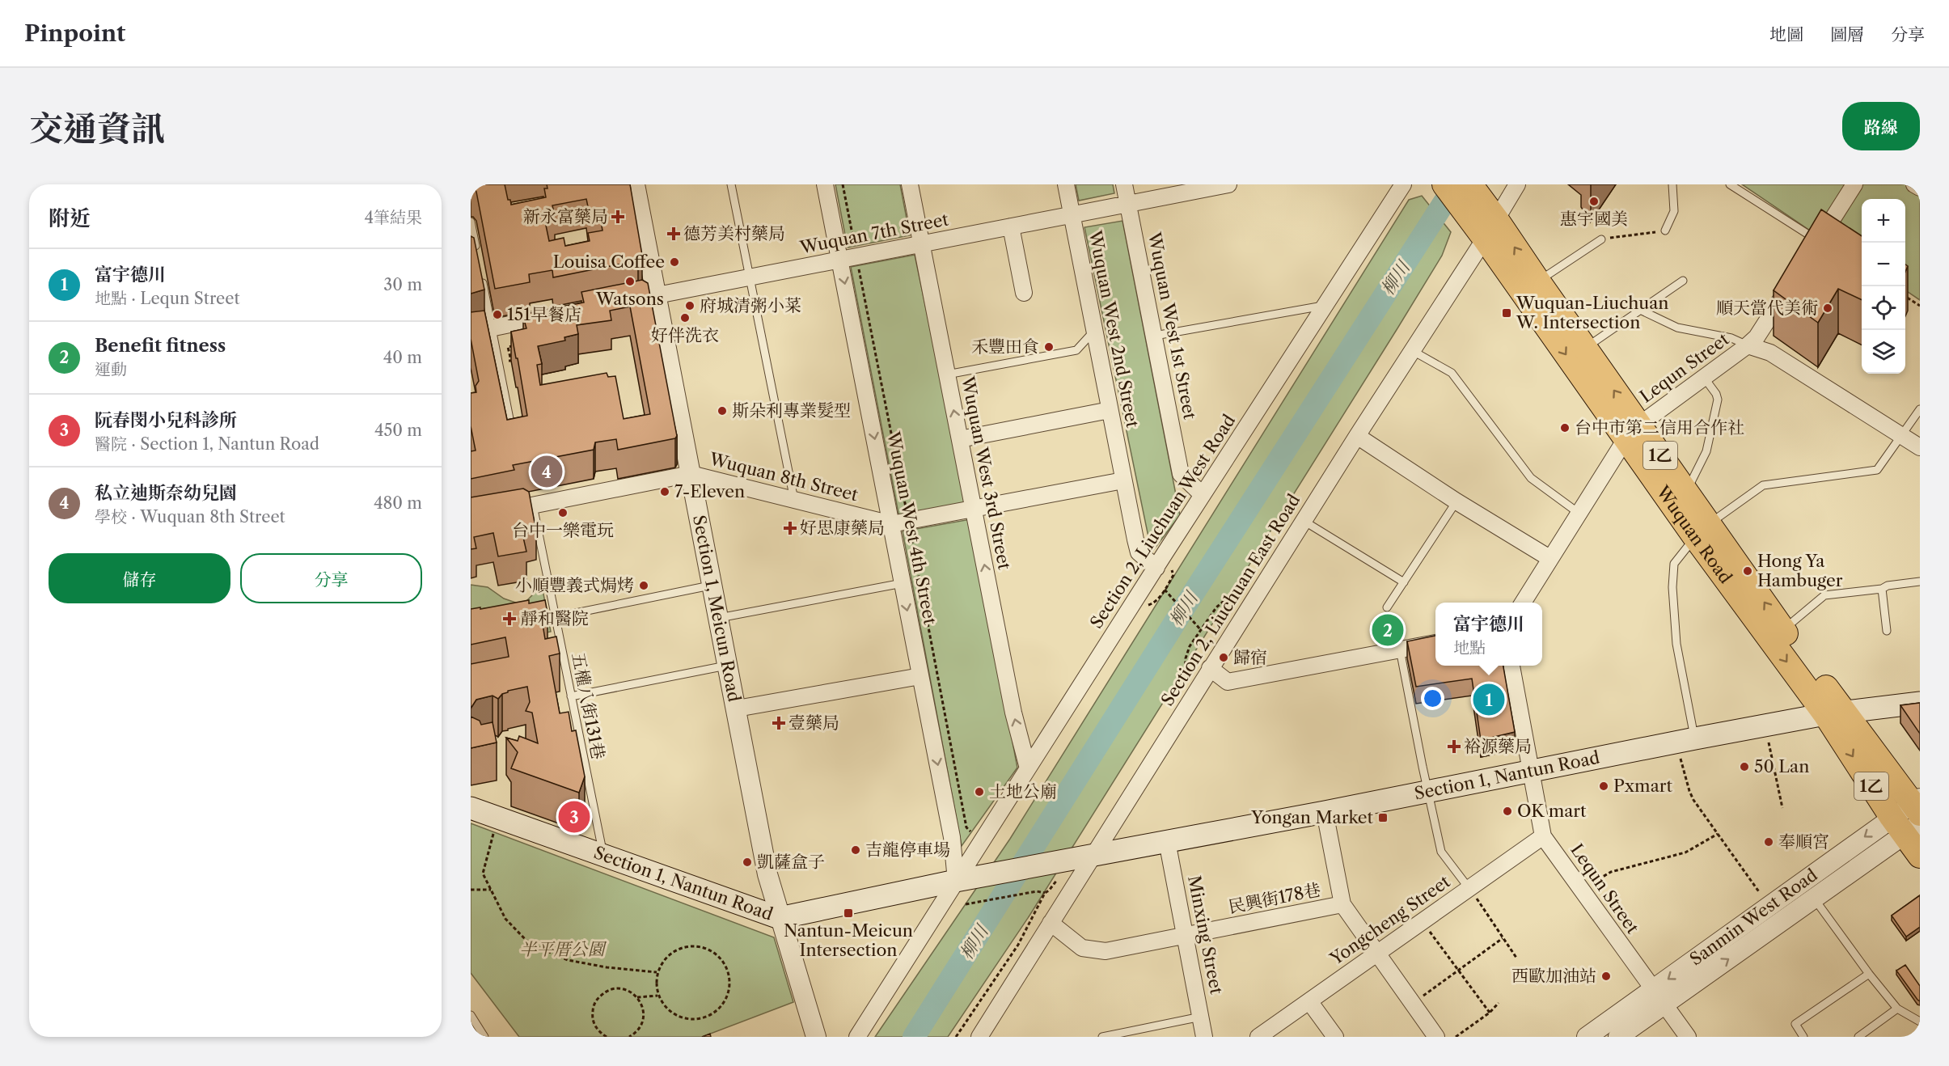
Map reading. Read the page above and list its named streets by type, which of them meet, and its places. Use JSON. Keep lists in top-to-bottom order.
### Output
{
  "streets": {
    "main road": ["1乙", "Wuquan Road", "Section 1, Nantun Road"],
    "street": [
      "Wuquan 7th Street",
      "Wuquan West 1st Street",
      "Wuquan West 2nd Street",
      "Lequn Street",
      "Wuquan West 3rd Street",
      "Wuquan 8th Street",
      "Section 2, Liuchuan West Road",
      "Wuquan West 4th Street",
      "Section 2, Liuchuan East Road",
      "Section 1, Meicun Road",
      "民興街178巷",
      "Sanmin West Road",
      "Yongcheng Street",
      "Minxing Street"
    ],
    "lane": ["五權八街131巷"]
  },
  "crossings": [
    ["Wuquan 7th Street", "Wuquan West 1st Street"],
    ["Wuquan 7th Street", "Wuquan West 2nd Street"],
    ["Wuquan 7th Street", "Wuquan West 3rd Street"],
    ["Wuquan 7th Street", "Wuquan West 4th Street"],
    ["Wuquan 7th Street", "Section 1, Meicun Road"],
    ["Wuquan West 1st Street", "Section 2, Liuchuan West Road"],
    ["Wuquan West 2nd Street", "Section 2, Liuchuan West Road"],
    ["Lequn Street", "Wuquan Road"],
    ["Lequn Street", "Section 1, Nantun Road"],
    ["Lequn Street", "Sanmin West Road"],
    ["Lequn Street", "Yongcheng Street"],
    ["1乙", "Wuquan Road"],
    ["Wuquan West 3rd Street", "Wuquan 8th Street"],
    ["Wuquan West 3rd Street", "Section 2, Liuchuan West Road"],
    ["Wuquan 8th Street", "Wuquan West 4th Street"],
    ["Wuquan 8th Street", "Section 1, Meicun Road"],
    ["Wuquan 8th Street", "五權八街131巷"],
    ["Section 2, Liuchuan West Road", "Wuquan West 4th Street"],
    ["Section 2, Liuchuan West Road", "Section 1, Nantun Road"],
    ["Wuquan West 4th Street", "Section 1, Nantun Road"],
    ["Wuquan Road", "Section 2, Liuchuan East Road"],
    ["Wuquan Road", "Section 1, Nantun Road"],
    ["Wuquan Road", "Sanmin West Road"],
    ["Section 2, Liuchuan East Road", "Section 1, Nantun Road"],
    ["Section 2, Liuchuan East Road", "民興街178巷"],
    ["Section 1, Meicun Road", "Section 1, Nantun Road"],
    ["五權八街131巷", "Section 1, Nantun Road"],
    ["Section 1, Nantun Road", "Minxing Street"],
    ["民興街178巷", "Minxing Street"]
  ],
  "one_way": ["Wuquan West 3rd Street", "Wuquan West 4th Street"],
  "water": ["柳川"],
  "parks": ["半平厝公園"],
  "places": {
    "other": [
      "惠宇國美",
      "Louisa Coffee",
      "Watsons",
      "府城清粥小菜",
      "順天當代美術",
      "151早餐店",
      "好伴洗衣",
      "禾豐田食",
      "斯朵利專業髮型",
      "台中市第二信用合作社",
      "7-Eleven",
      "台中一樂電玩",
      "Hong Ya Hambuger",
      "小順豐義式焗烤",
      "歸宿",
      "50 Lan",
      "Pxmart",
      "土地公廟",
      "OK mart",
      "奉順宮",
      "吉龍停車場",
      "凱薩盒子",
      "西歐加油站"
    ],
    "health": [
      "新永富藥局",
      "德芳美村藥局",
      "好思康藥局",
      "靜和醫院",
      "壹藥局",
      "裕源藥局"
    ],
    "transit": ["Wuquan-Liuchuan W. Intersection", "Yongan Market", "Nantun-Meicun Intersection"]
  },
  "page": {
    "header": "Pinpoint",
    "nav": ["地圖", "圖層", "分享"],
    "title": "交通資訊",
    "buttons": [
      "路線",
      ["儲存", "分享"]
    ],
    "heading": ["附近", "4筆結果"],
    "map_buttons": ["+", "−"],
    "list": [
      {
        "mark": "1",
        "name": "富宇德川",
        "note": "地點 · Lequn Street",
        "value": "30 m"
      },
      {
        "mark": "2",
        "name": "Benefit fitness",
        "note": "運動",
        "value": "40 m"
      },
      {
        "mark": "3",
        "name": "阮春閔小兒科診所",
        "note": "醫院 · Section 1, Nantun Road",
        "value": "450 m"
      },
      {
        "mark": "4",
        "name": "私立迪斯奈幼兒園",
        "note": "學校 · Wuquan 8th Street",
        "value": "480 m"
      }
    ],
    "pins": [
      "4",
      "2",
      "1",
      "3"
    ],
    "popup": ["富宇德川", "地點"]
  }
}
